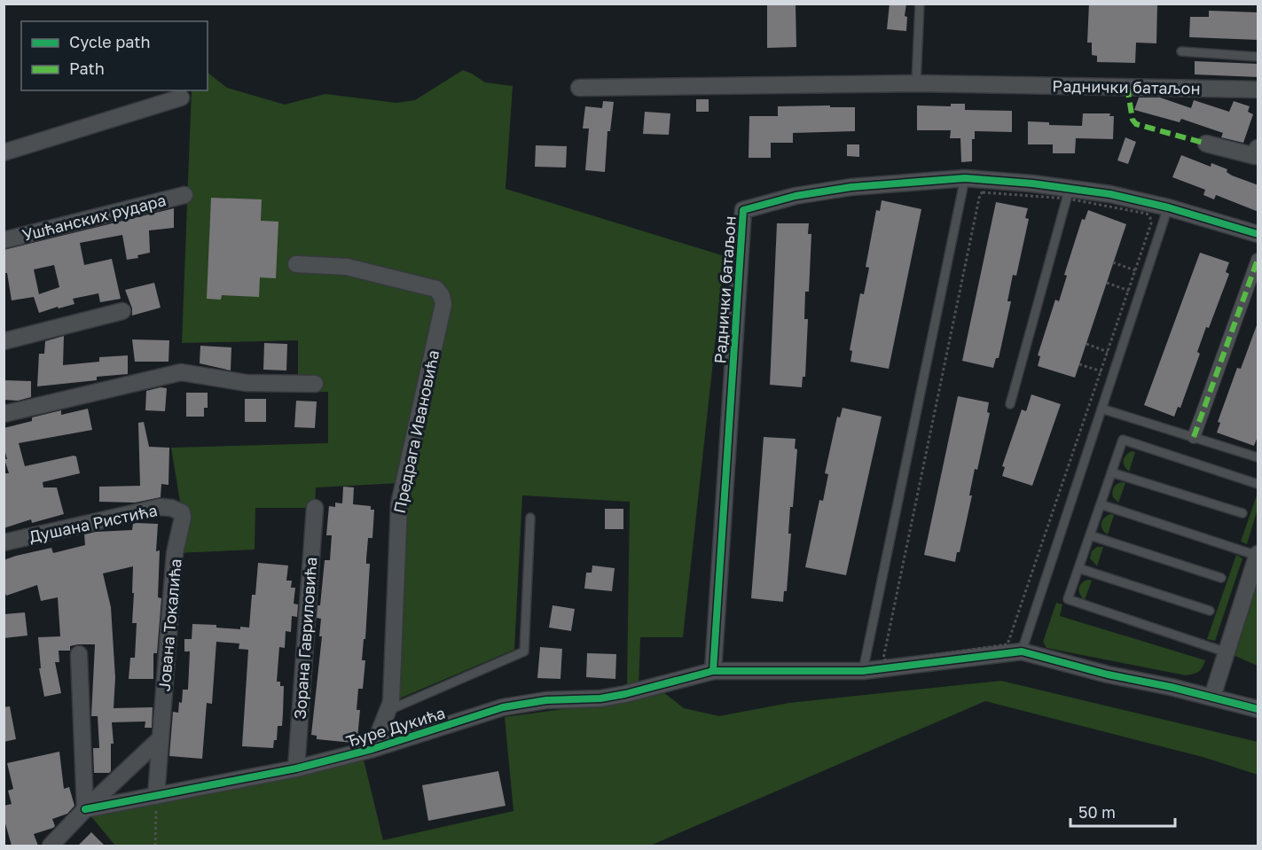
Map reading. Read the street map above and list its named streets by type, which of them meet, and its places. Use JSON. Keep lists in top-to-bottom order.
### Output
{
  "streets": {
    "street": [
      "Раднички батаљон",
      "Ушћанских рудара",
      "Предрага Ивановића",
      "Душана Ристића",
      "Јована Токалића",
      "Зорана Гавриловића",
      "Ђуре Дукића"
    ]
  },
  "crossings": [
    ["Раднички батаљон", "Ђуре Дукића"],
    ["Предрага Ивановића", "Ђуре Дукића"],
    ["Душана Ристића", "Јована Токалића"],
    ["Јована Токалића", "Ђуре Дукића"],
    ["Зорана Гавриловића", "Ђуре Дукића"]
  ],
  "legend": ["Cycle path", "Path"],
  "scale_bar": "50 m"
}
